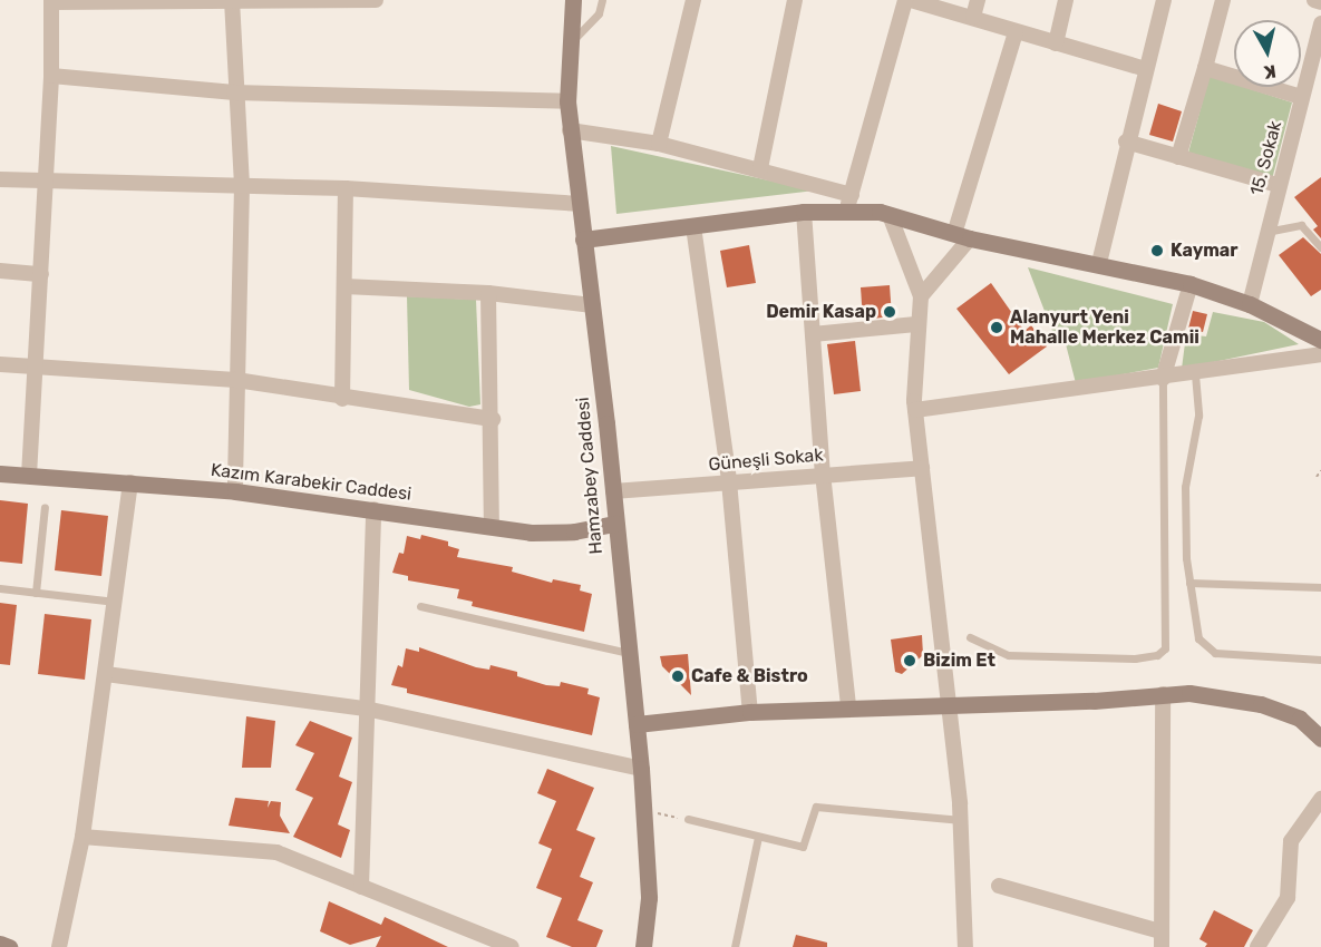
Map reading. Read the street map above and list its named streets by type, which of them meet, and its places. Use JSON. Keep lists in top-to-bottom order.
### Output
{
  "streets": {
    "street": [
      "15. Sokak",
      "Güneşli Sokak",
      "Hamzabey Caddesi",
      "Kazım Karabekir Caddesi"
    ]
  },
  "crossings": [
    ["Güneşli Sokak", "Hamzabey Caddesi"],
    ["Hamzabey Caddesi", "Kazım Karabekir Caddesi"]
  ],
  "places": [
    "Kaymar",
    "Demir Kasap",
    "Alanyurt Yeni Mahalle Merkez Camii",
    "Bizim Et",
    "Cafe & Bistro"
  ],
  "north": "bottom"
}
